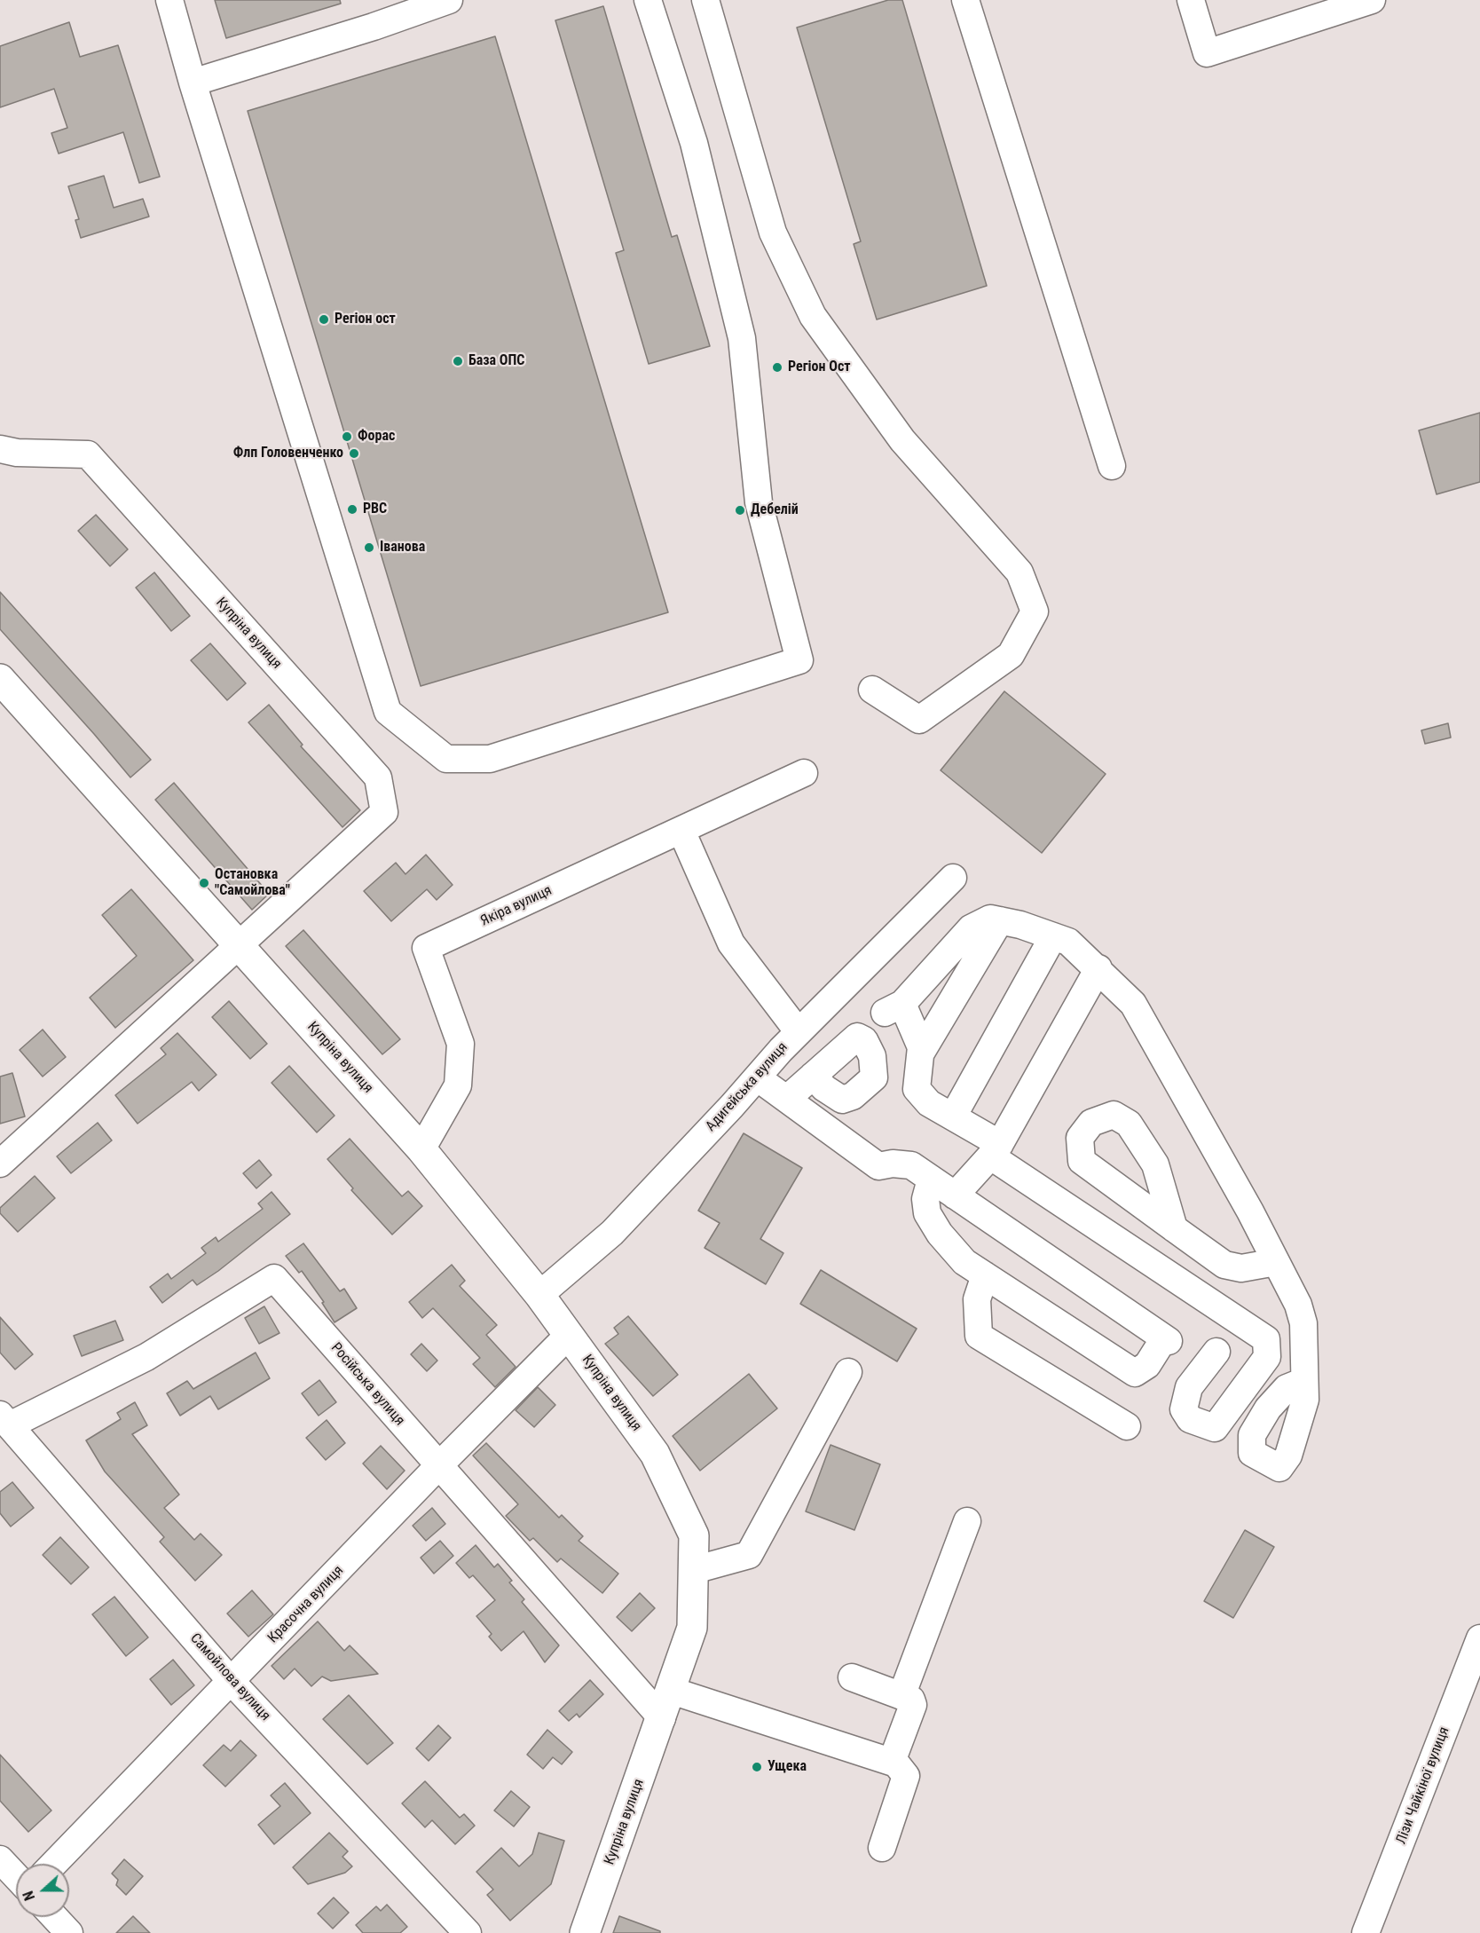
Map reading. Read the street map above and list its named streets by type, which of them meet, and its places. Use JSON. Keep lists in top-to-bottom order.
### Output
{
  "streets": {
    "main road": ["Купріна вулиця"],
    "street": [
      "Якіра вулиця",
      "Адигейська вулиця",
      "Російська вулиця",
      "Красочна вулиця",
      "Самойлова вулиця",
      "Лізи Чайкіної вулиця"
    ]
  },
  "crossings": [
    ["Купріна вулиця", "Якіра вулиця"],
    ["Купріна вулиця", "Адигейська вулиця"],
    ["Купріна вулиця", "Російська вулиця"],
    ["Купріна вулиця", "Красочна вулиця"],
    ["Російська вулиця", "Красочна вулиця"],
    ["Російська вулиця", "Самойлова вулиця"],
    ["Красочна вулиця", "Самойлова вулиця"]
  ],
  "places": [
    "Регіон ост",
    "База ОПС",
    "Регіон Ост",
    "Форас",
    "Флп Головенченко",
    "РВС",
    "Дебелій",
    "Іванова",
    "Остановка \"Самойлова\"",
    "Ущека"
  ],
  "north": "left"
}
